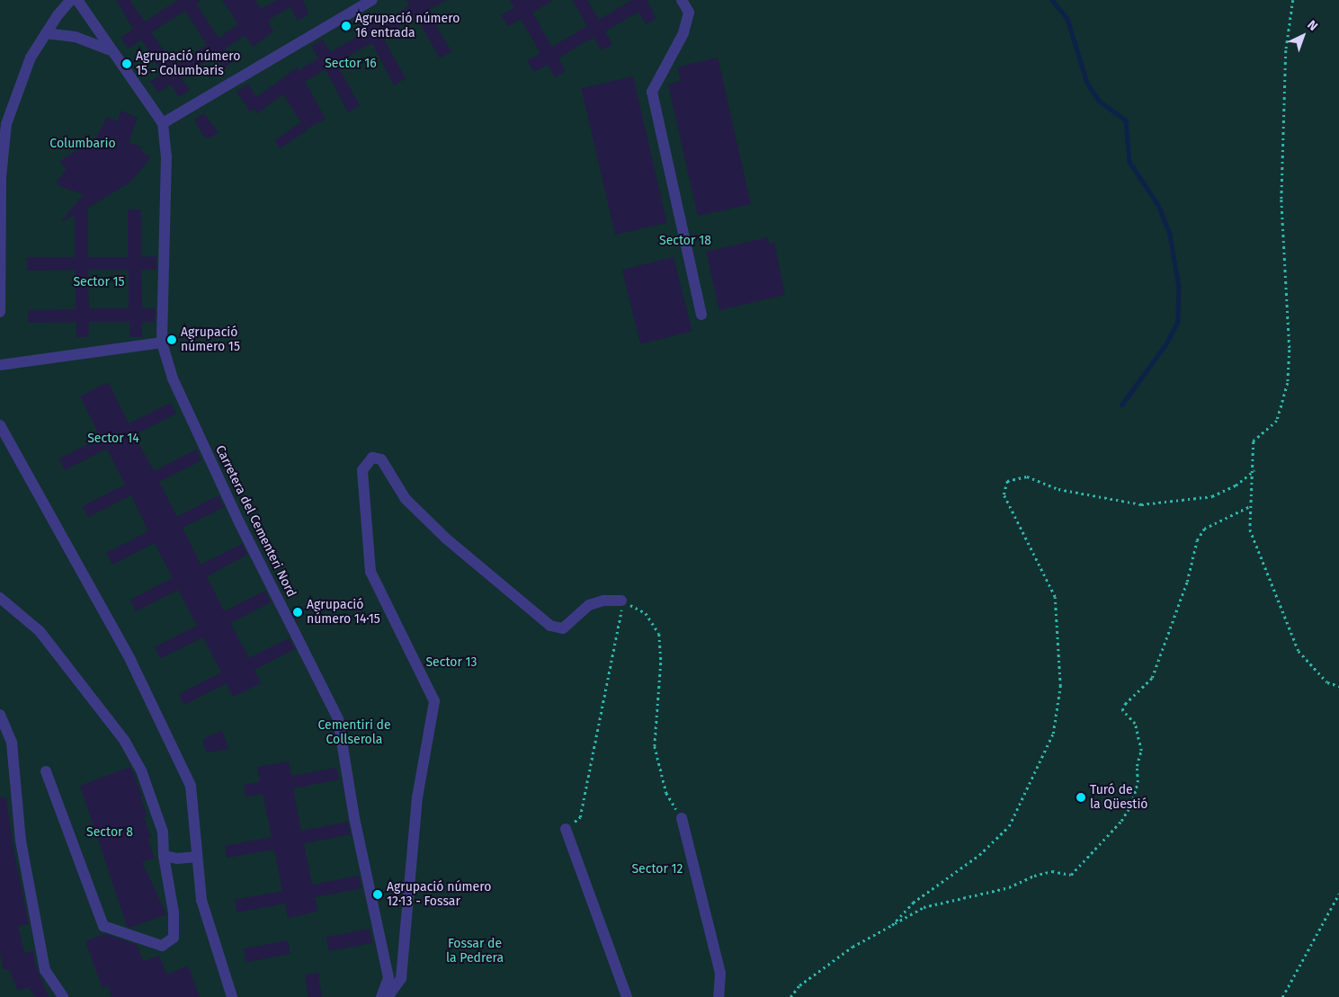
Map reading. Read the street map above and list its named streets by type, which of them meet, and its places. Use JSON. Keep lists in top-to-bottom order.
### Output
{
  "streets": {
    "street": ["Carretera del Cementeri Nord"]
  },
  "parks": [
    "Sector 16",
    "Columbario",
    "Sector 18",
    "Sector 15",
    "Sector 14",
    "Sector 13",
    "Cementiri de Collserola",
    "Sector 8",
    "Sector 12",
    "Fossar de la Pedrera"
  ],
  "places": [
    "Agrupació número 16 entrada",
    "Agrupació número 15 - Columbaris",
    "Agrupació número 15",
    "Agrupació número 14·15",
    "Turó de la Qüestió",
    "Agrupació número 12·13 - Fossar"
  ],
  "north": "top right"
}
